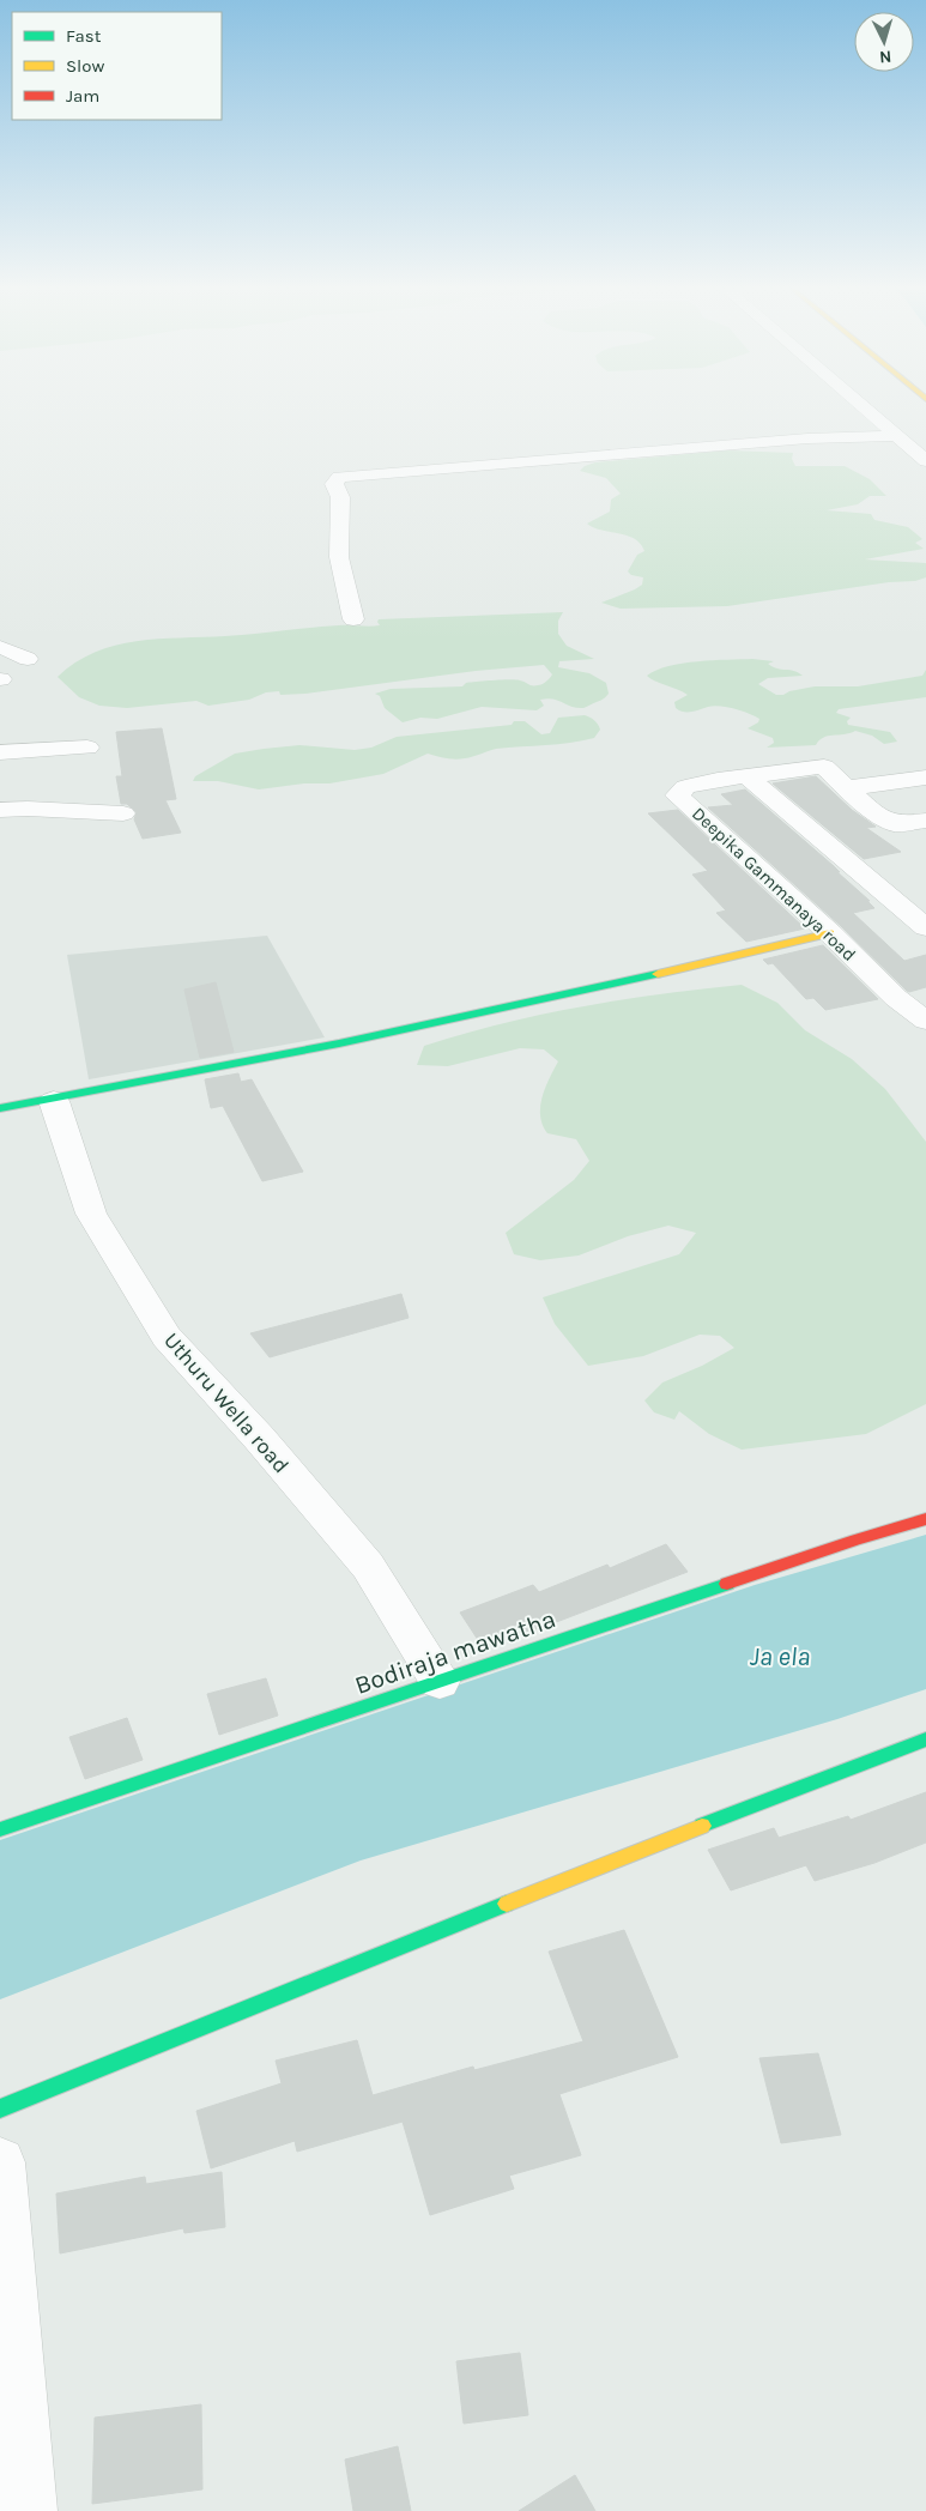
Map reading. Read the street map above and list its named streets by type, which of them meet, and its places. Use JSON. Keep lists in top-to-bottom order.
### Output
{
  "streets": {
    "main road": ["Bodiraja mawatha"],
    "street": ["Deepika Gammanaya road", "Uthuru Wella road"]
  },
  "crossings": [
    ["Uthuru Wella road", "Bodiraja mawatha"]
  ],
  "water": ["Ja ela"],
  "legend": ["Fast", "Slow", "Jam"],
  "north": "bottom"
}
